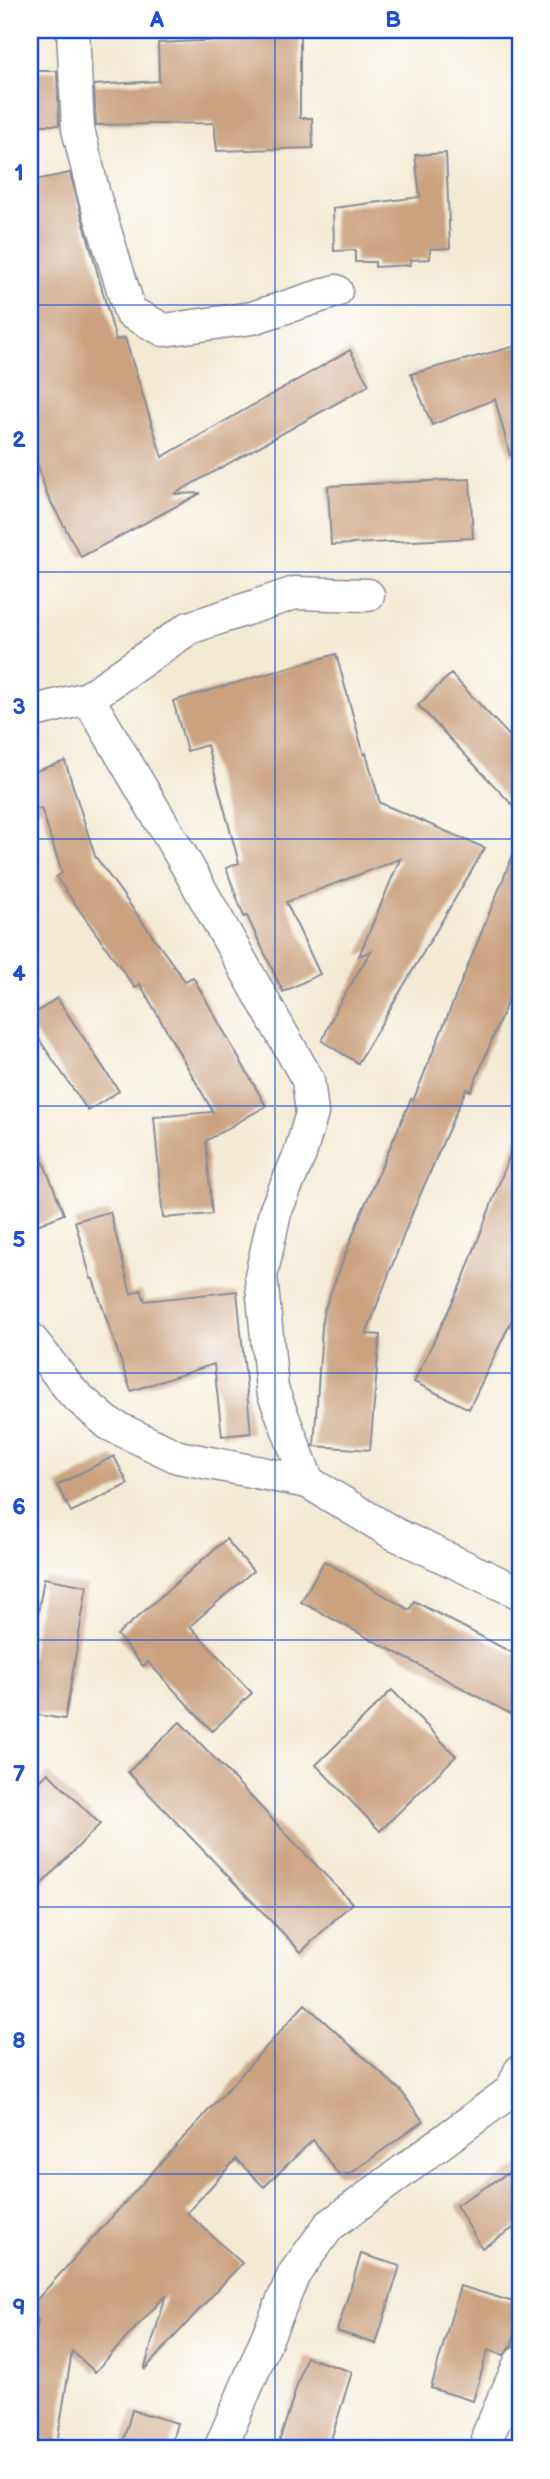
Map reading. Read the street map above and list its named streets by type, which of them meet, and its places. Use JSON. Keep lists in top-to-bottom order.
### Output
{
  "grid": {
    "columns": ["A", "B"],
    "rows": [
      "1",
      "2",
      "3",
      "4",
      "5",
      "6",
      "7",
      "8",
      "9"
    ]
  }
}
